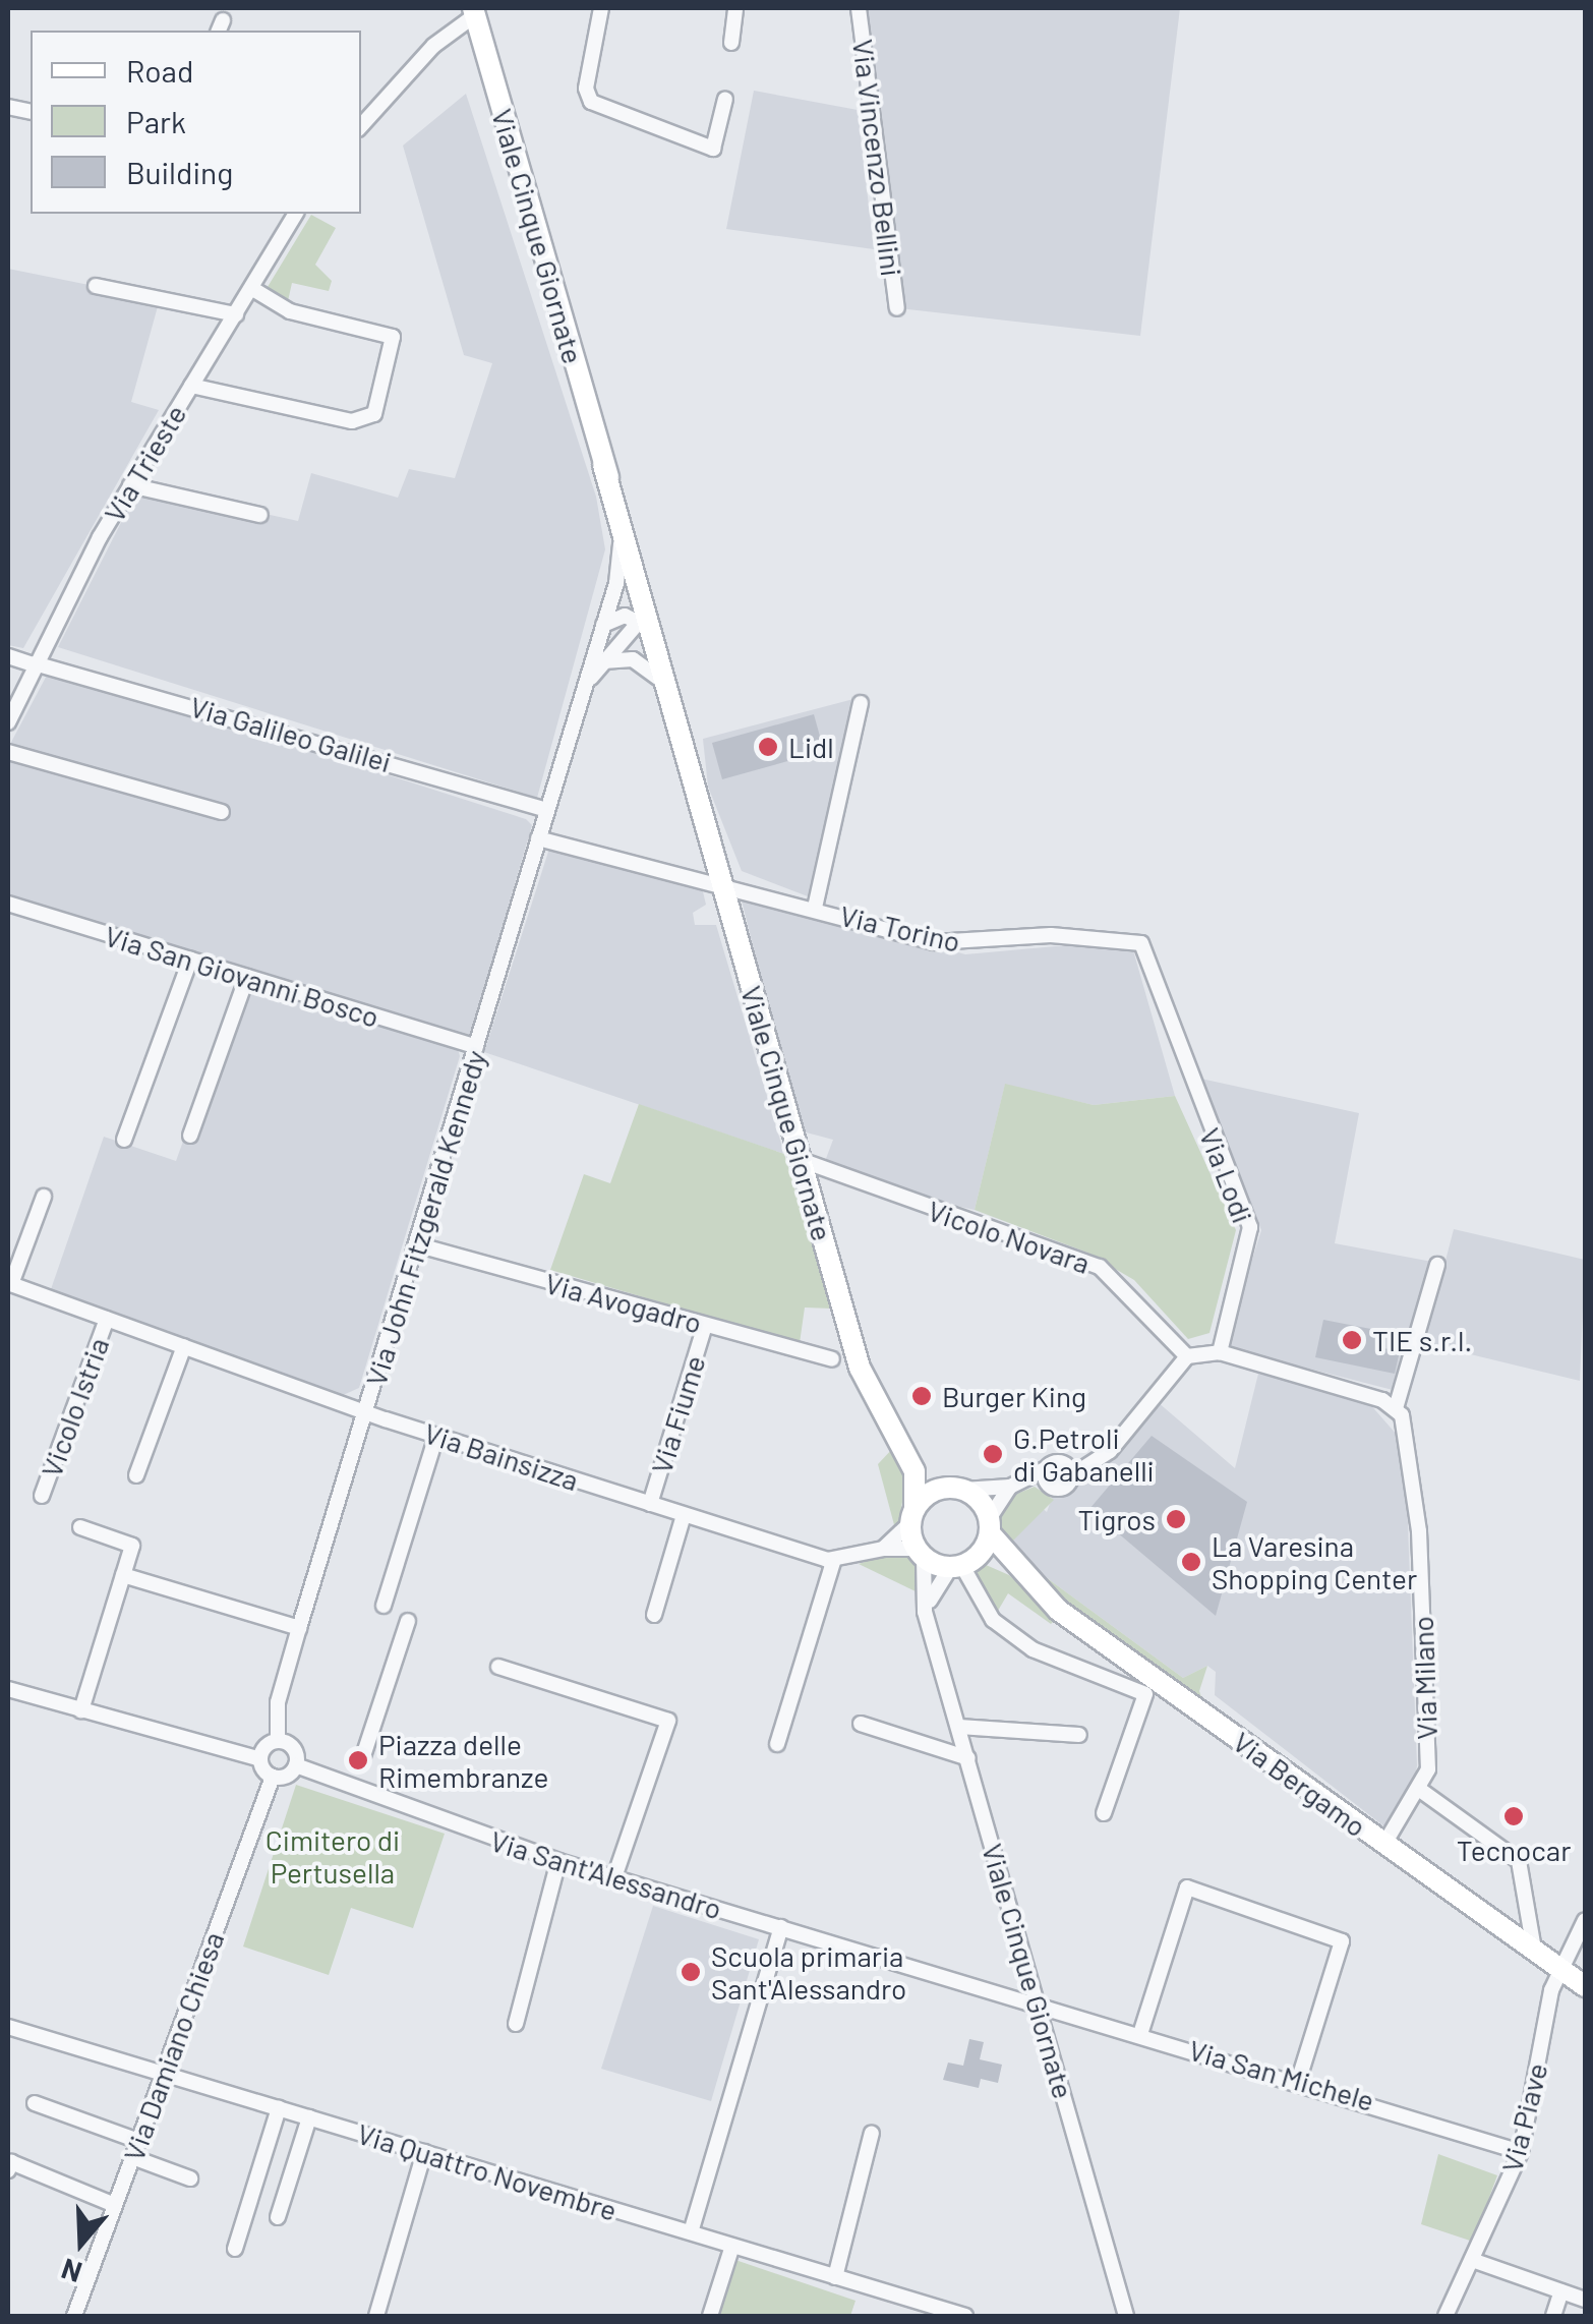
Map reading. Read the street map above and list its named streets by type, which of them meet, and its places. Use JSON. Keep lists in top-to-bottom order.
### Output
{
  "streets": {
    "main road": ["Viale Cinque Giornate", "Via Bergamo"],
    "street": [
      "Via Vincenzo Bellini",
      "Via Trieste",
      "Via Galileo Galilei",
      "Via Torino",
      "Via San Giovanni Bosco",
      "Via Lodi",
      "Via John Fitzgerald Kennedy",
      "Vicolo Novara",
      "Via Avogadro",
      "Vicolo Istria",
      "Via Fiume",
      "Via Bainsizza",
      "Via Milano",
      "Via Sant'Alessandro",
      "Via Damiano Chiesa",
      "Via San Michele",
      "Via Piave",
      "Via Quattro Novembre"
    ]
  },
  "crossings": [
    ["Viale Cinque Giornate", "Via Torino"],
    ["Viale Cinque Giornate", "Via John Fitzgerald Kennedy"],
    ["Viale Cinque Giornate", "Vicolo Novara"],
    ["Viale Cinque Giornate", "Via Avogadro"],
    ["Viale Cinque Giornate", "Via Bergamo"],
    ["Viale Cinque Giornate", "Via Sant'Alessandro"],
    ["Viale Cinque Giornate", "Via San Michele"],
    ["Via Trieste", "Via Galileo Galilei"],
    ["Via Galileo Galilei", "Via John Fitzgerald Kennedy"],
    ["Via Torino", "Via Lodi"],
    ["Via Torino", "Via John Fitzgerald Kennedy"],
    ["Via San Giovanni Bosco", "Via John Fitzgerald Kennedy"],
    ["Via John Fitzgerald Kennedy", "Via Avogadro"],
    ["Via John Fitzgerald Kennedy", "Via Bainsizza"],
    ["Via Avogadro", "Via Fiume"],
    ["Vicolo Istria", "Via Bainsizza"],
    ["Via Fiume", "Via Bainsizza"],
    ["Via Milano", "Via Bergamo"],
    ["Via Bergamo", "Via Piave"],
    ["Via Sant'Alessandro", "Via San Michele"],
    ["Via Damiano Chiesa", "Via Quattro Novembre"],
    ["Via San Michele", "Via Piave"]
  ],
  "parks": ["Cimitero di Pertusella"],
  "places": [
    "Lidl",
    "TIE s.r.l.",
    "Burger King",
    "G.Petroli di Gabanelli",
    "Tigros",
    "La Varesina Shopping Center",
    "Piazza delle Rimembranze",
    "Tecnocar",
    "Scuola primaria Sant'Alessandro"
  ],
  "legend": ["Road", "Park", "Building"],
  "north": "bottom"
}
